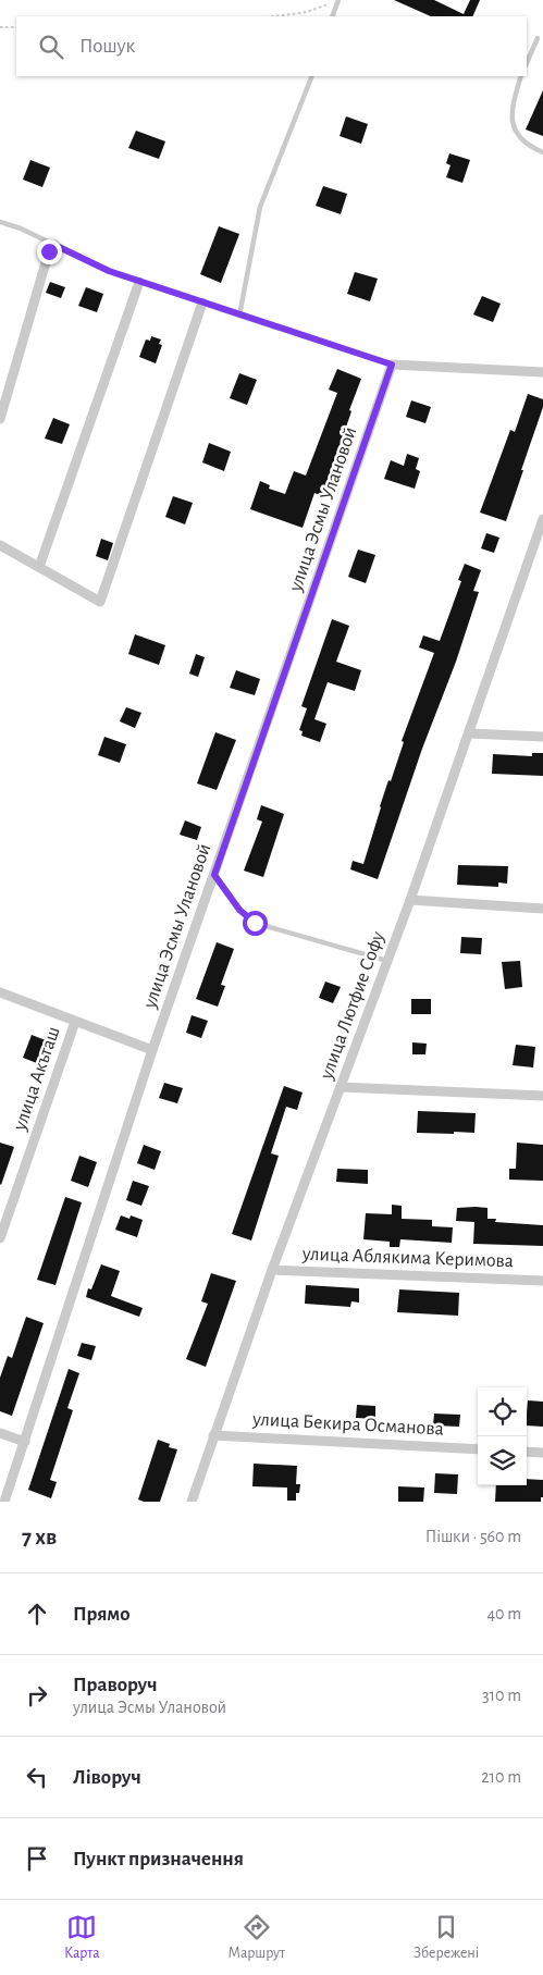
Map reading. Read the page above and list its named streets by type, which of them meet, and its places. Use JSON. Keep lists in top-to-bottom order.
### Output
{
  "streets": {
    "street": [
      "улица Эсмы Улановой",
      "улица Лютфие Софу",
      "улица Акъташ",
      "улица Аблякима Керимова",
      "улица Бекира Османова"
    ]
  },
  "crossings": [
    ["улица Лютфие Софу", "улица Аблякима Керимова"],
    ["улица Лютфие Софу", "улица Бекира Османова"]
  ],
  "page": {
    "search": "Пошук",
    "heading": ["7 хв", "Пішки · 560 m"],
    "list": [
      ["Прямо", "40 m"],
      ["Праворуч", "улица Эсмы Улановой", "310 m"],
      ["Ліворуч", "210 m"],
      "Пункт призначення"
    ],
    "nav": ["Карта", "Маршрут", "Збережені"]
  }
}
